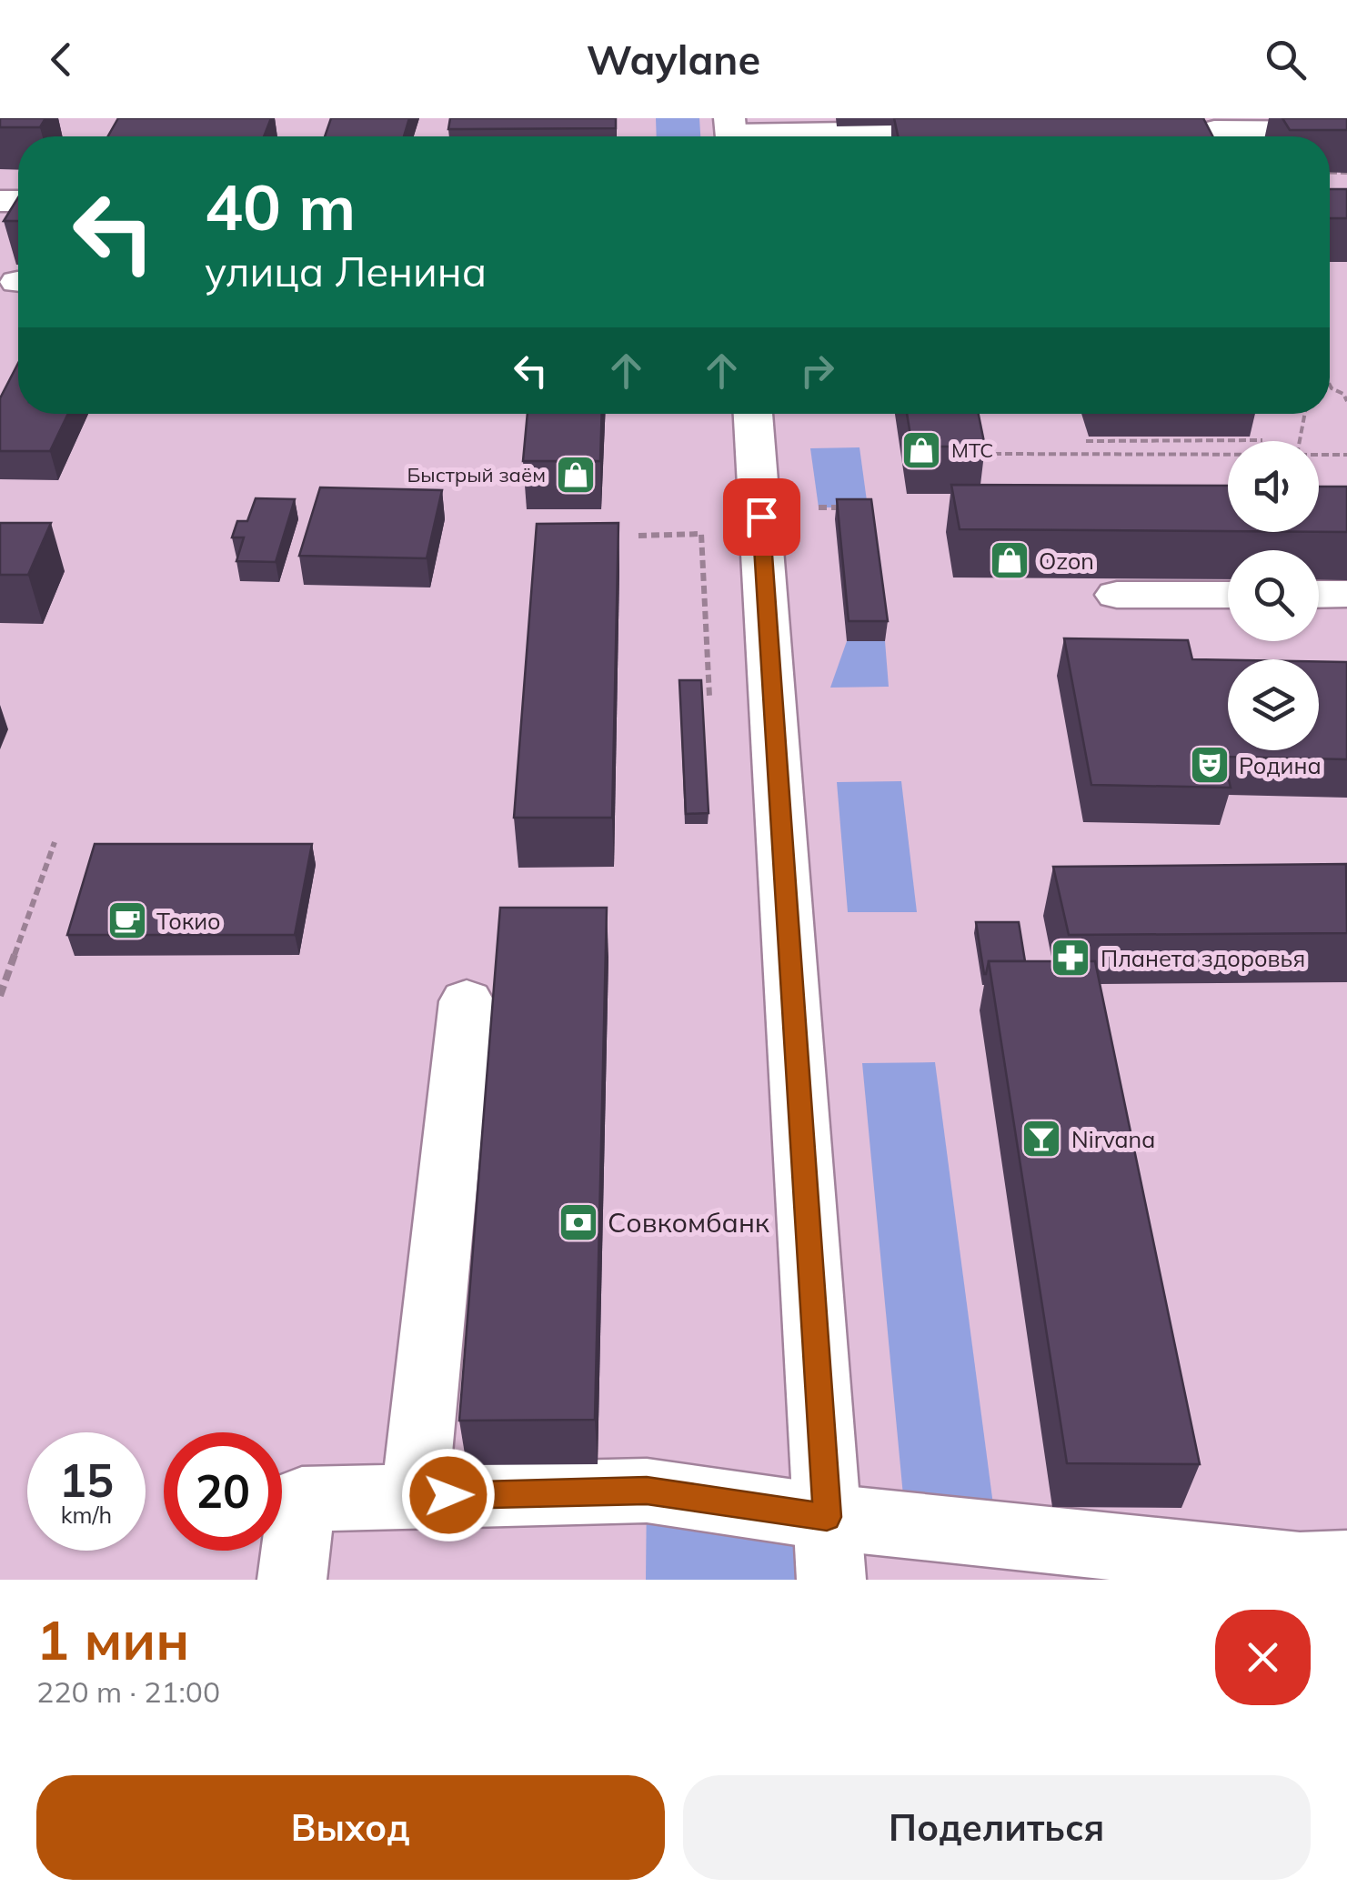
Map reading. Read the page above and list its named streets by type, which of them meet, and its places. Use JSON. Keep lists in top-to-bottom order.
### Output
{
  "places": {
    "shop": ["МТС", "Быстрый заём", "Ozon"],
    "theatre": ["Родина"],
    "cafe": ["Токио"],
    "pharmacy": ["Планета здоровья"],
    "bar": ["Nirvana"],
    "bank": ["Совкомбанк"]
  },
  "page": {
    "header": "Waylane",
    "turn": ["40 m", "улица Ленина"],
    "speed": "15 km/h",
    "limit": "20",
    "heading": ["1 мин", "220 m · 21:00"],
    "buttons": ["Выход", "Поделиться"]
  }
}
